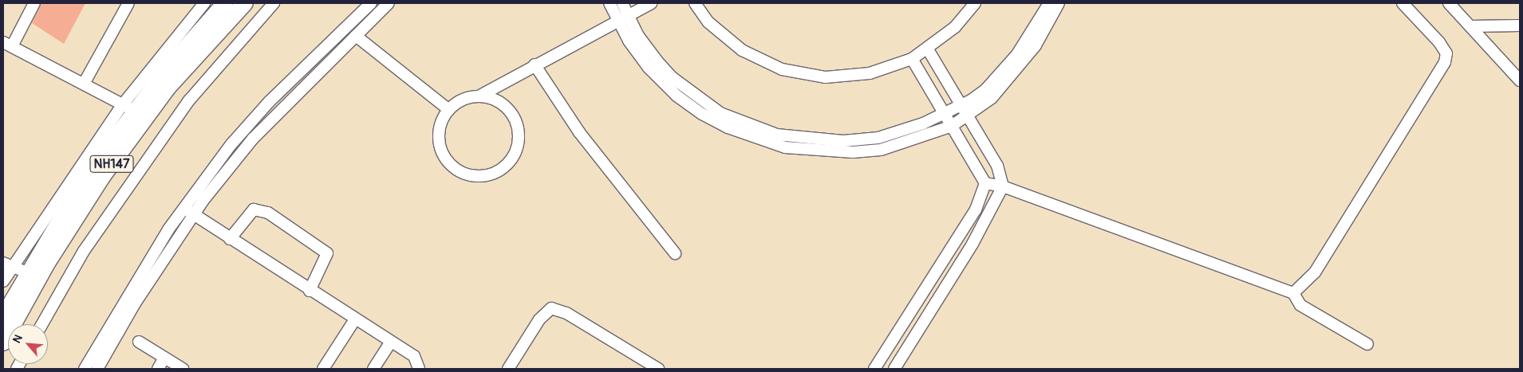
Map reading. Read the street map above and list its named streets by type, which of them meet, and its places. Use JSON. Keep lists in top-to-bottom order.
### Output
{
  "streets": {
    "highway": ["NH147"]
  },
  "north": "top left"
}
